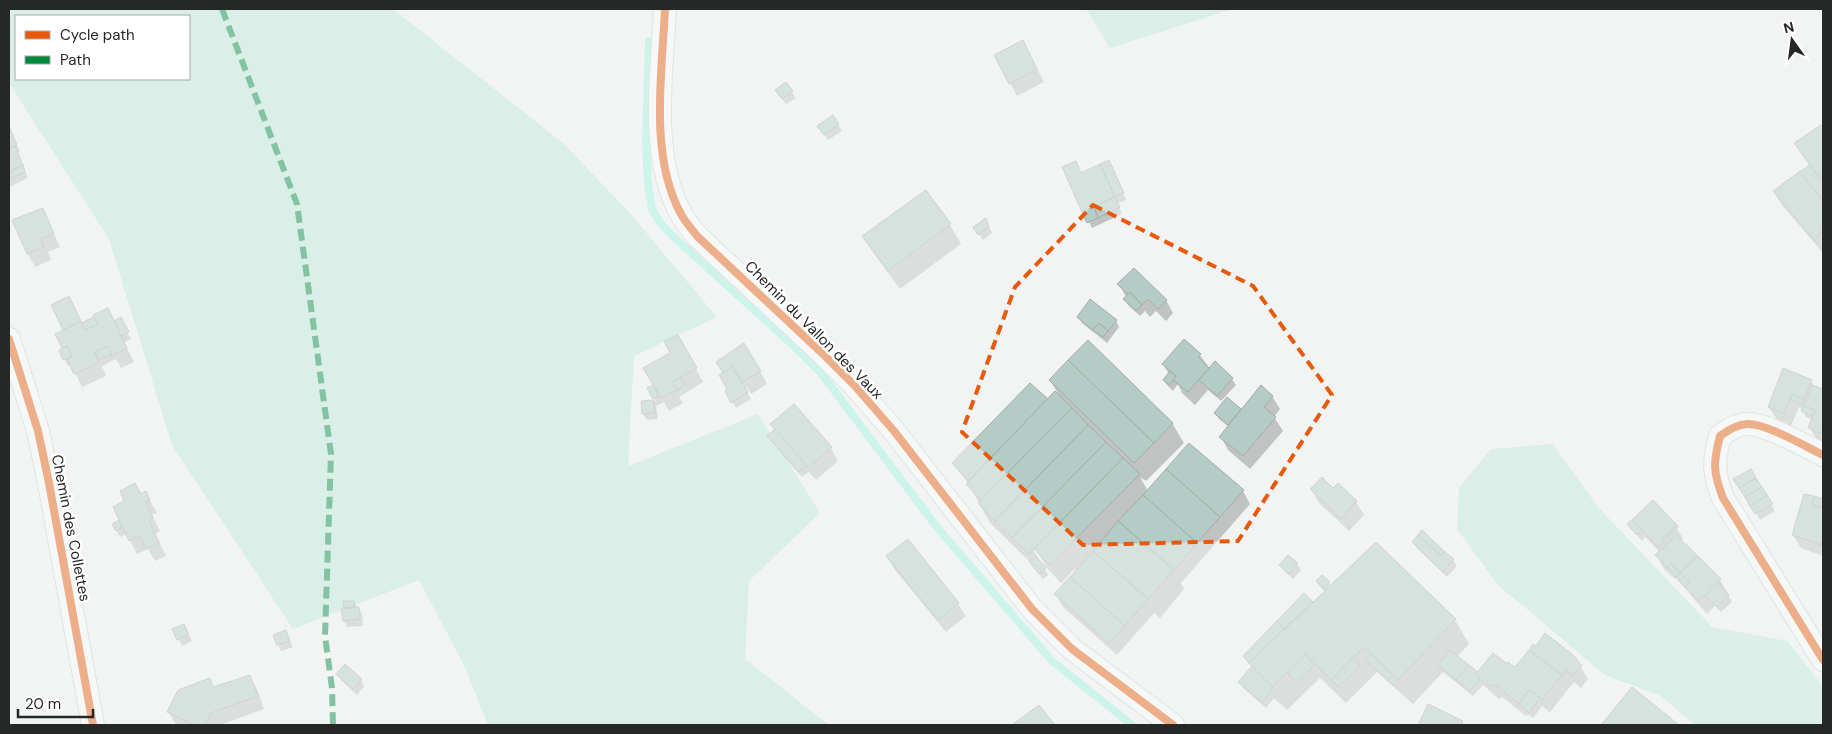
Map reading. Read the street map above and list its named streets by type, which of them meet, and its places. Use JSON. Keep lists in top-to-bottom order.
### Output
{
  "streets": {
    "street": ["Chemin du Vallon des Vaux", "Chemin des Collettes"]
  },
  "legend": ["Cycle path", "Path"],
  "scale_bar": "20 m",
  "north": "top"
}
